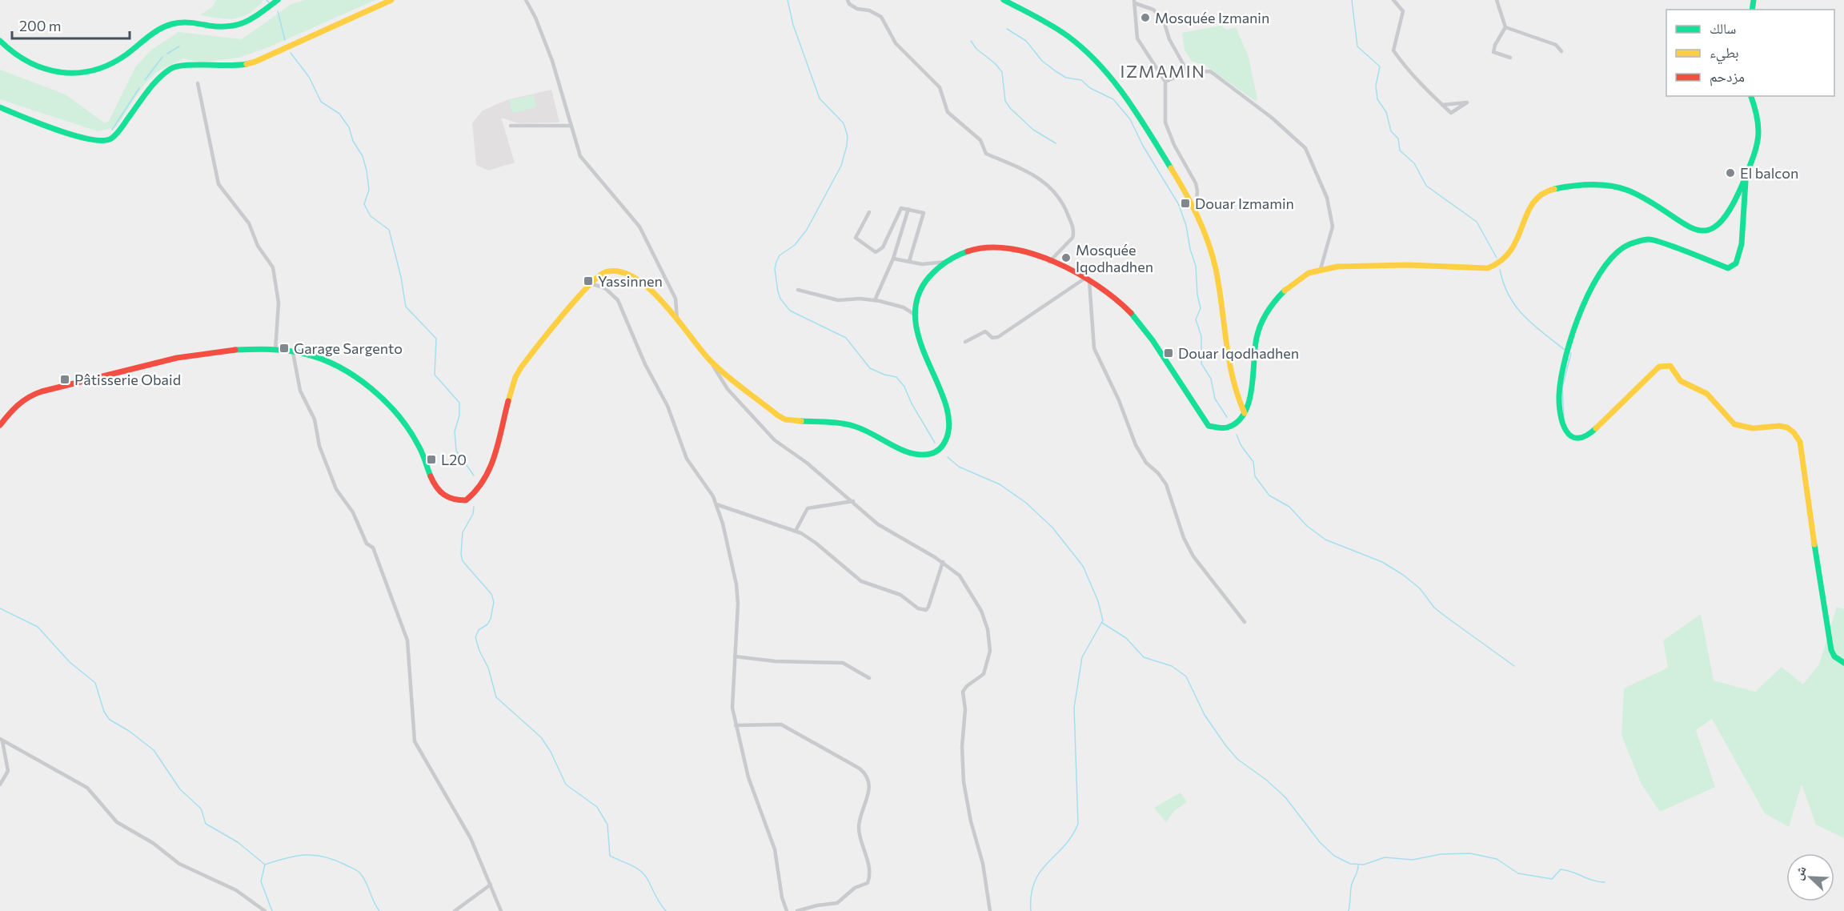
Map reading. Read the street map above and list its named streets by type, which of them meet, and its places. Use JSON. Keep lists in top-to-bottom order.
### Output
{
  "districts": ["IZMAMIN"],
  "places": {
    "other": ["Mosquée Izmanin", "El balcon", "Mosquée Iqodhadhen"],
    "transit": [
      "Douar Izmamin",
      "Yassinnen",
      "Garage Sargento",
      "Douar Iqodhadhen",
      "Pâtisserie Obaid",
      "L20"
    ]
  },
  "legend": ["سالك", "بطيء", "مزدحم"],
  "scale_bar": "200 m",
  "north": "top left"
}
